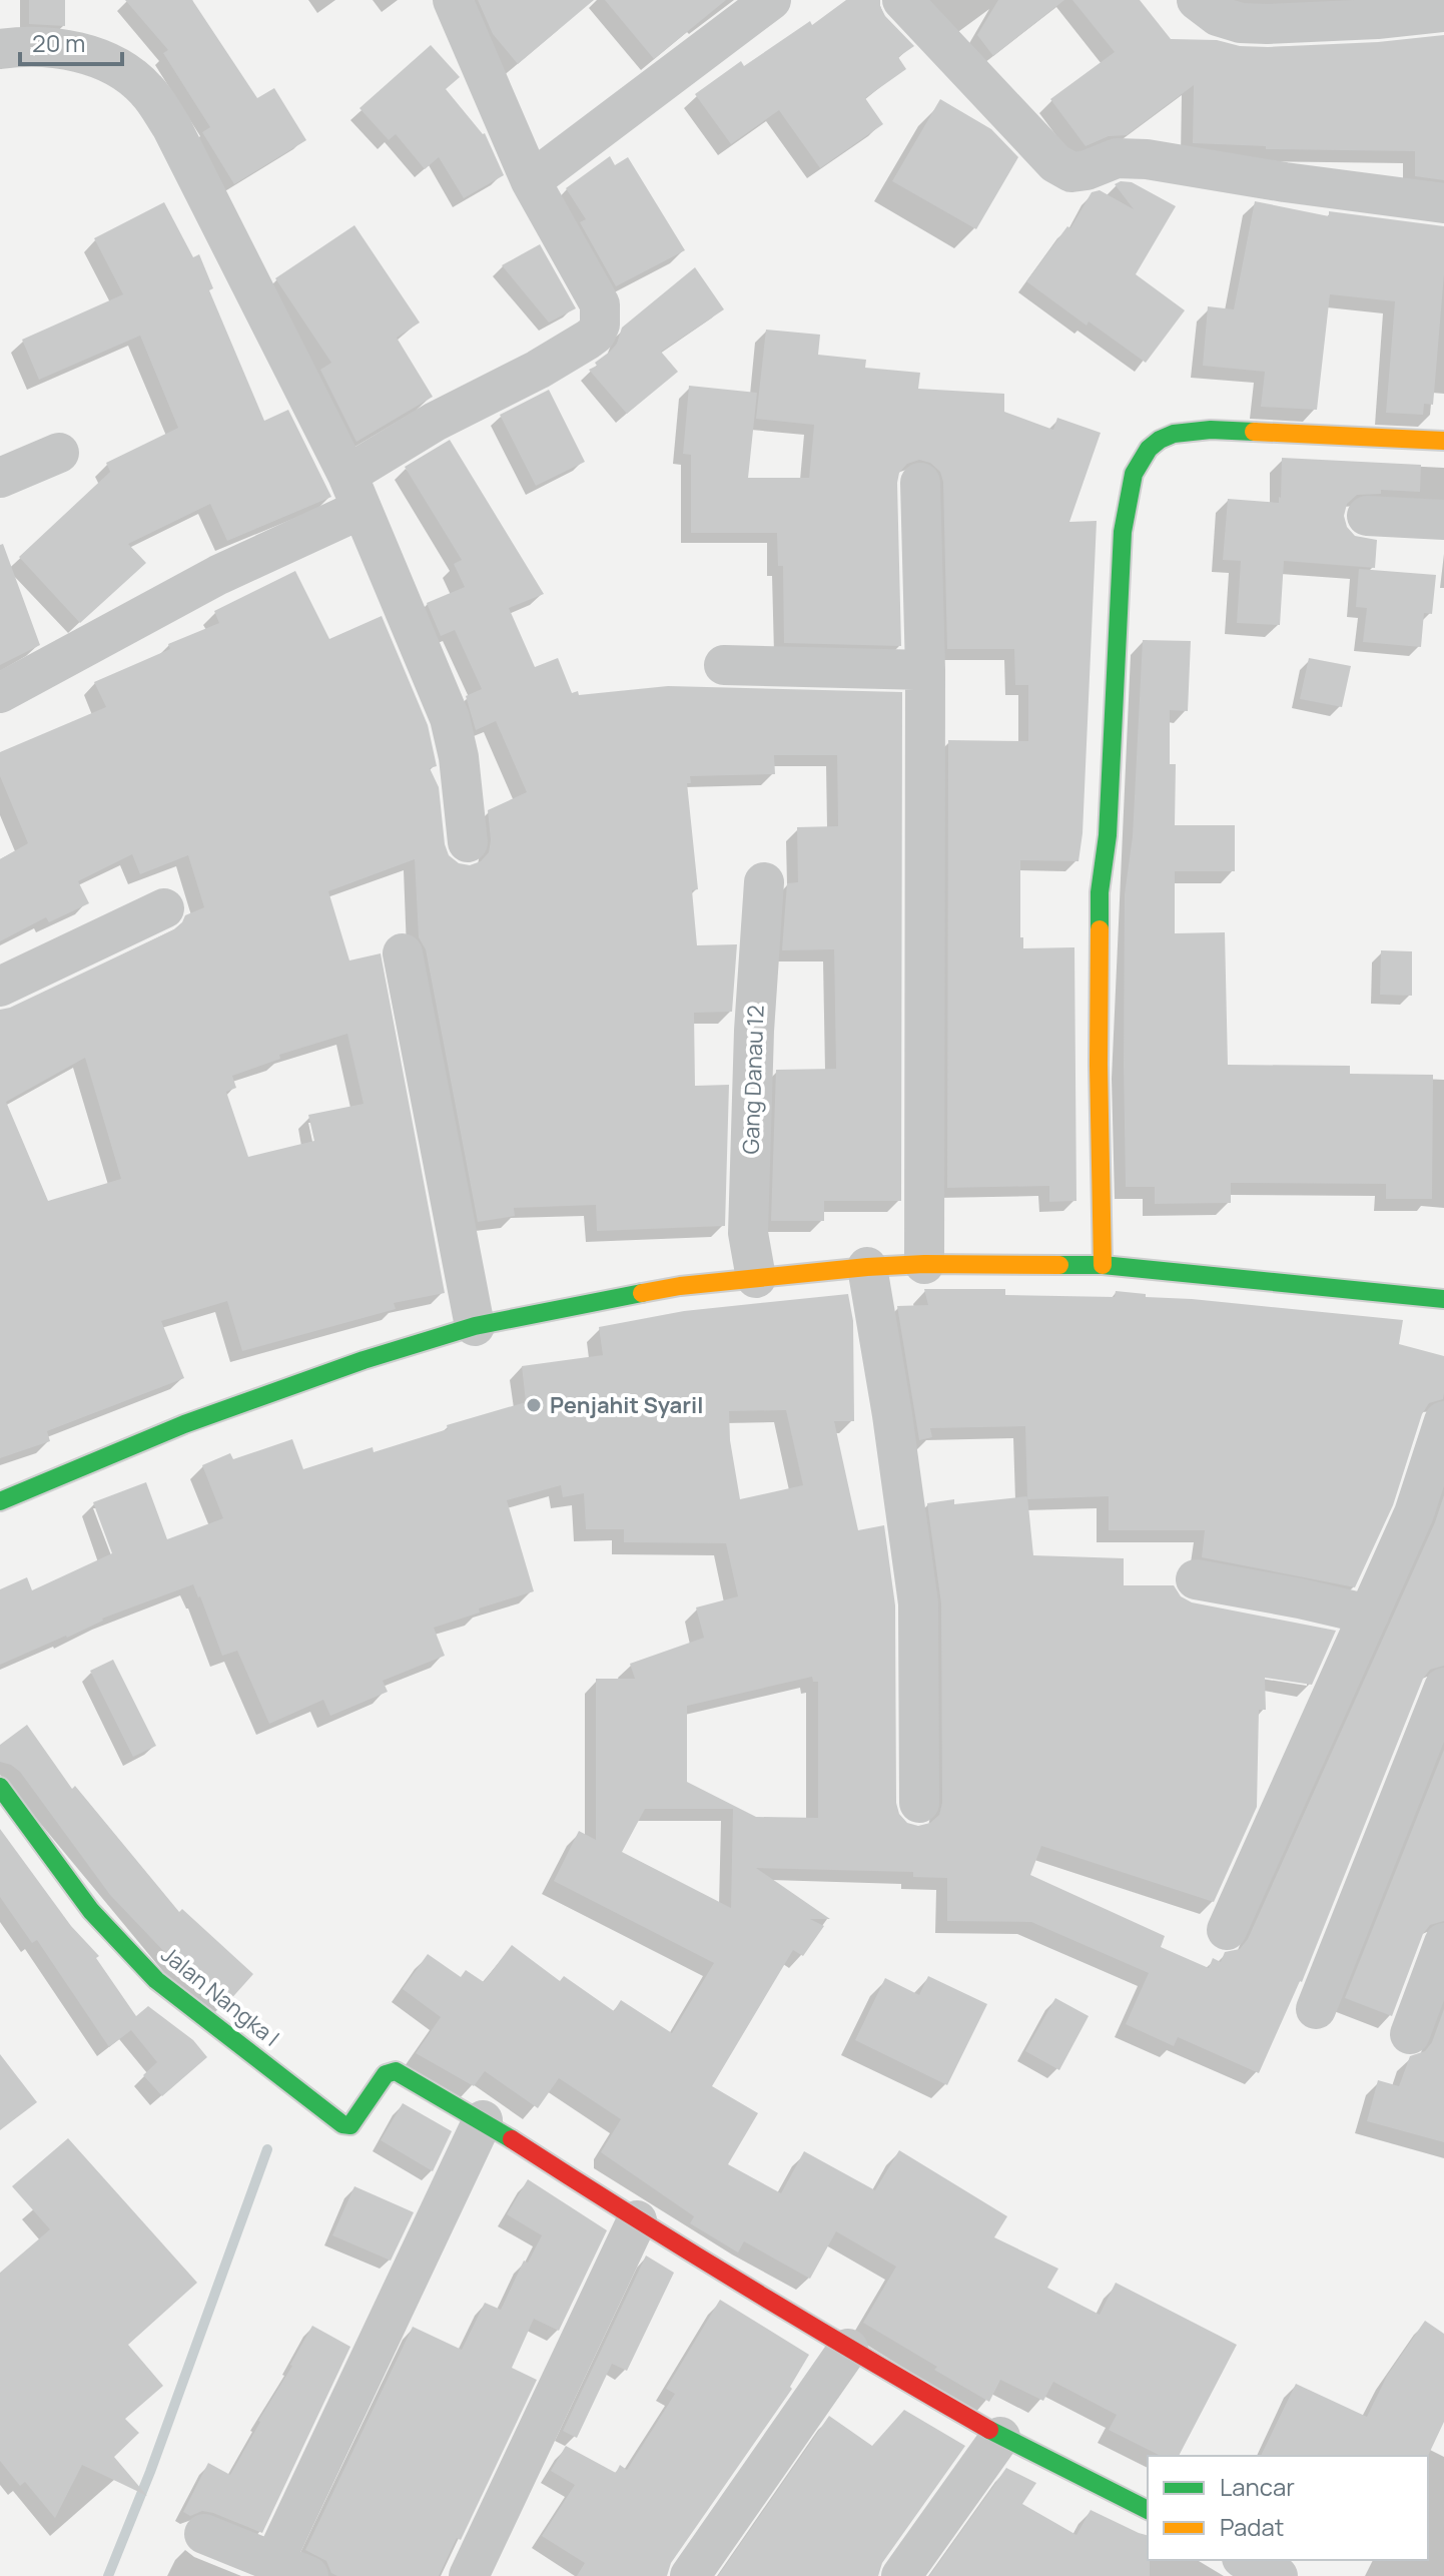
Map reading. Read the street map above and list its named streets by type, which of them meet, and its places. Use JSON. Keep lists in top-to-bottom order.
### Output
{
  "streets": {
    "street": ["Gang Danau 12", "Jalan Nangka I"]
  },
  "places": ["Penjahit Syaril"],
  "legend": ["Lancar", "Padat"],
  "scale_bar": "20 m"
}
